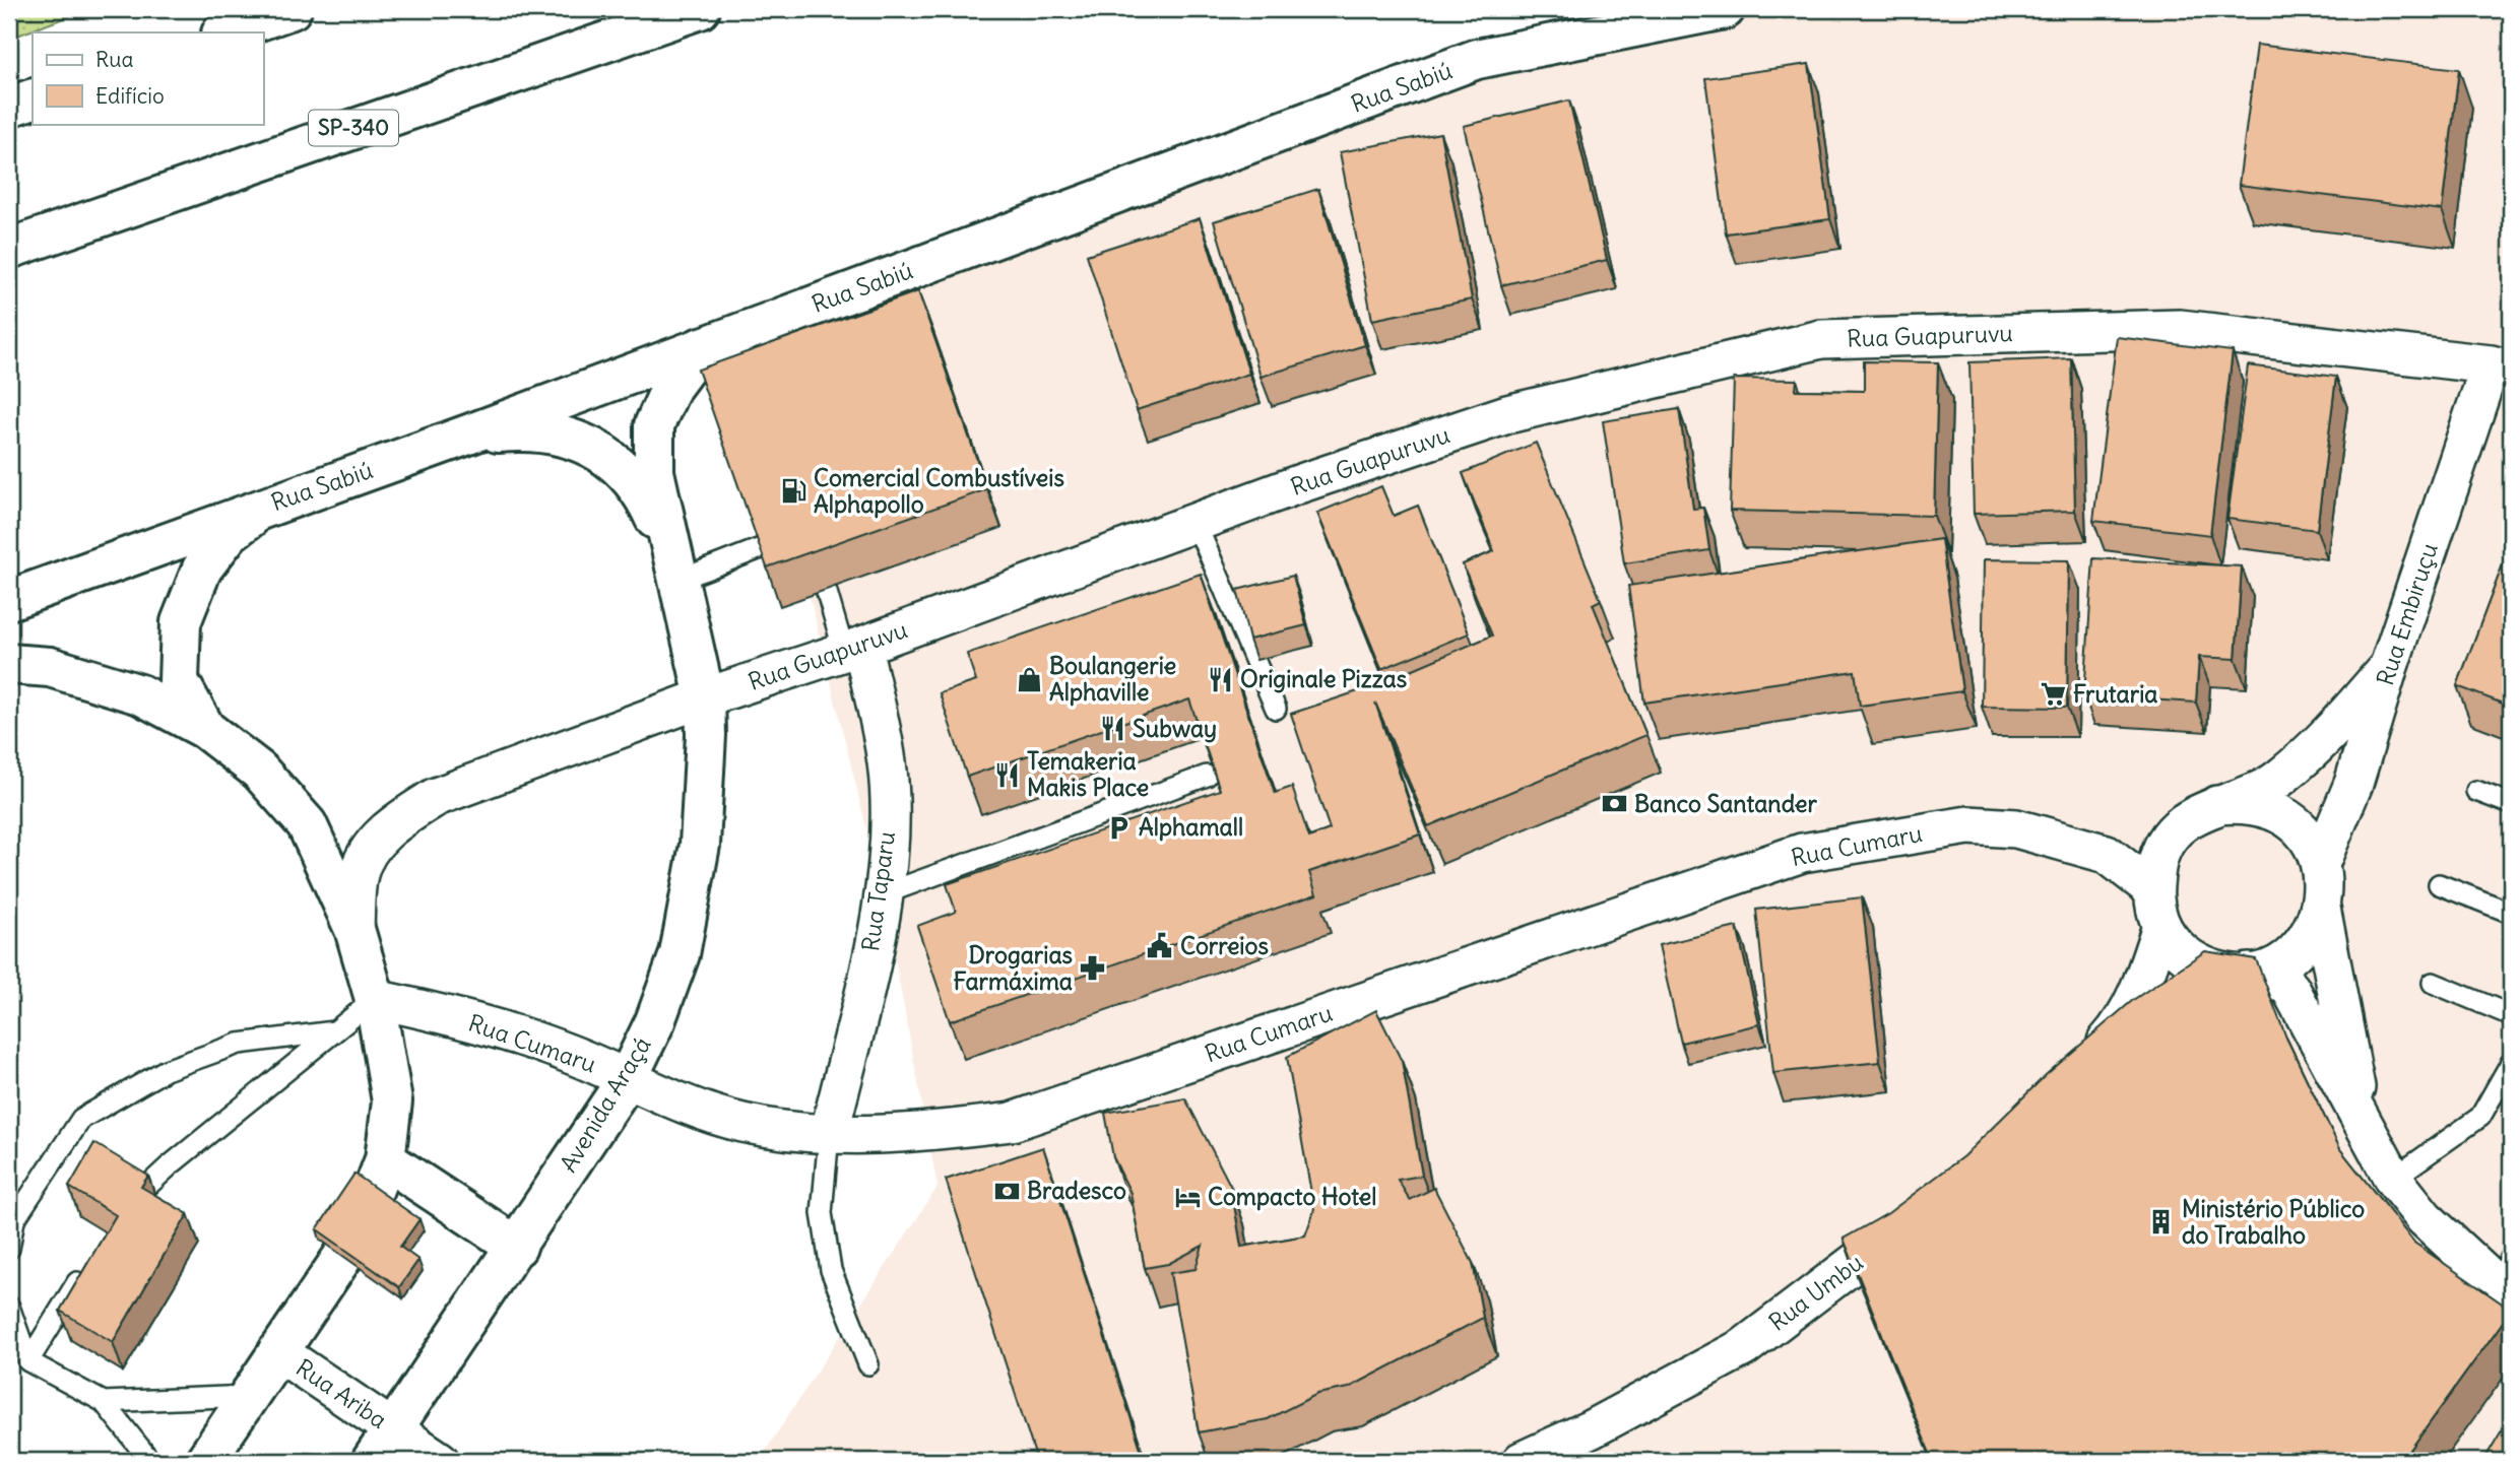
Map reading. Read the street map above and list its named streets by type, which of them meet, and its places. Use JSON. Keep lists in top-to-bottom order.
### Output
{
  "streets": {
    "main road": ["Rua Sabiú", "SP-340", "Avenida Araçá"],
    "street": [
      "Rua Guapuruvu",
      "Rua Embiruçu",
      "Rua Cumaru",
      "Rua Taparu",
      "Rua Umbu",
      "Rua Ariba"
    ]
  },
  "crossings": [
    ["Rua Guapuruvu", "Rua Embiruçu"],
    ["Rua Guapuruvu", "Rua Taparu"],
    ["Rua Guapuruvu", "Avenida Araçá"],
    ["Rua Embiruçu", "Rua Cumaru"],
    ["Rua Cumaru", "Rua Taparu"],
    ["Rua Cumaru", "Avenida Araçá"],
    ["Avenida Araçá", "Rua Ariba"]
  ],
  "places": {
    "fuel station": ["Comercial Combustíveis Alphapollo"],
    "shop": ["Boulangerie Alphaville"],
    "restaurant": ["Originale Pizzas", "Subway", "Temakeria Makis Place"],
    "supermarket": ["Frutaria"],
    "bank": ["Banco Santander", "Bradesco"],
    "parking": ["Alphamall"],
    "public building": ["Correios"],
    "pharmacy": ["Drogarias Farmáxima"],
    "hotel": ["Compacto Hotel"],
    "building": ["Ministério Público do Trabalho"]
  },
  "legend": ["Rua", "Edifício"]
}
